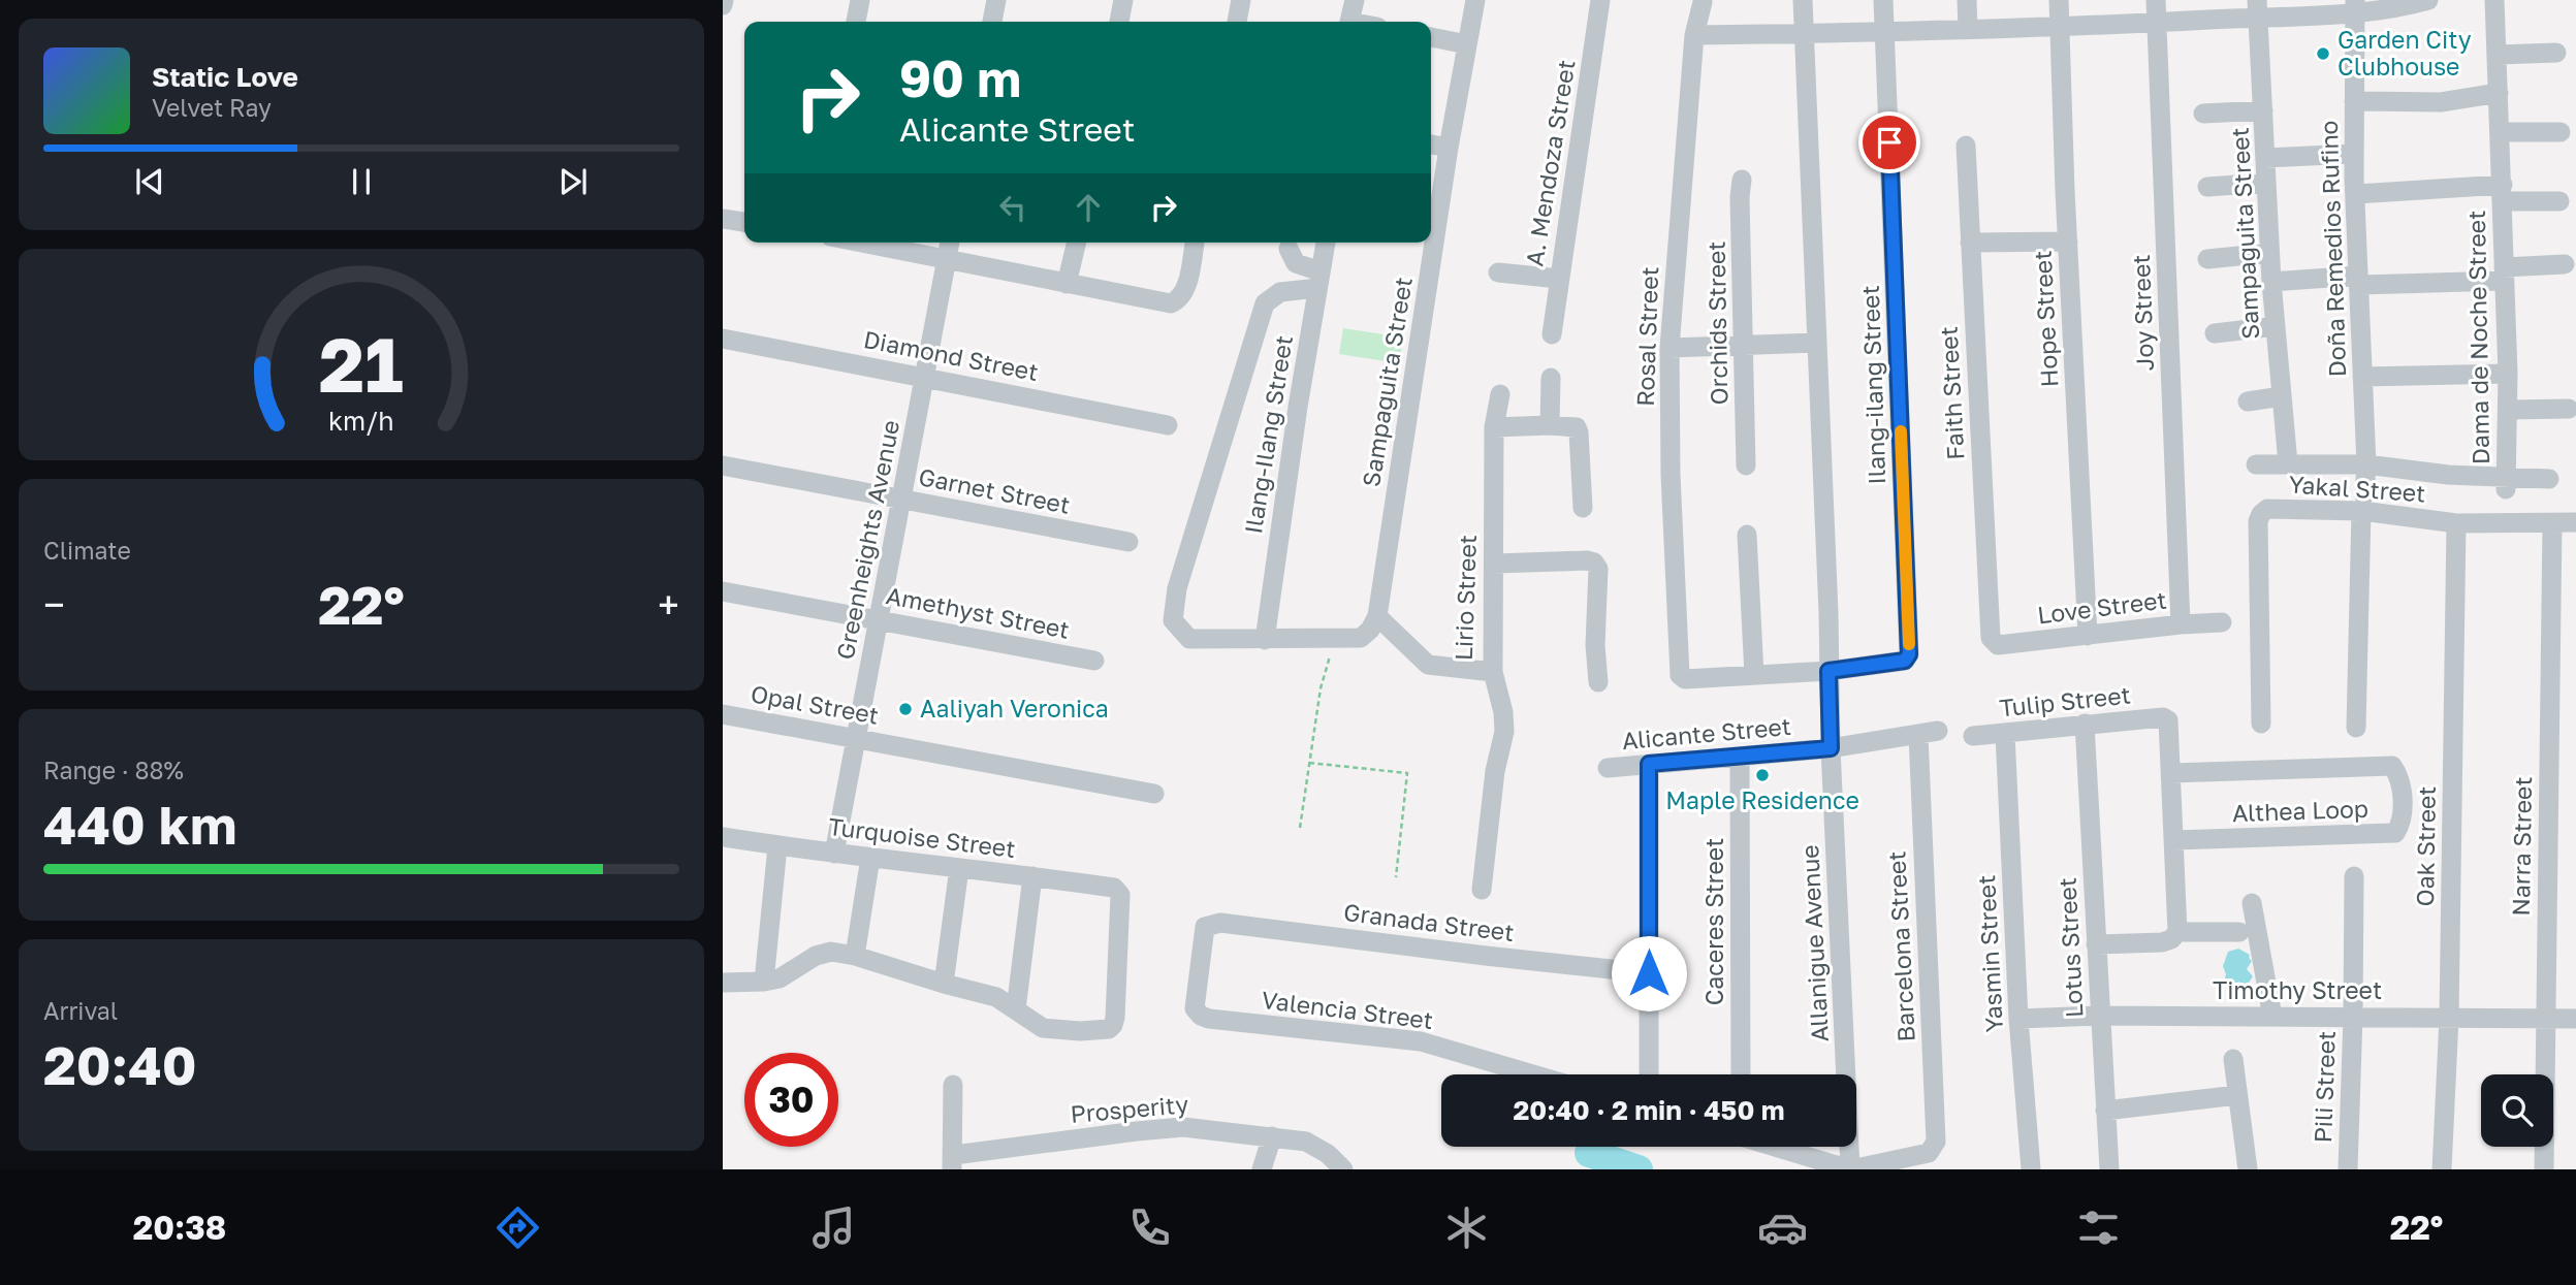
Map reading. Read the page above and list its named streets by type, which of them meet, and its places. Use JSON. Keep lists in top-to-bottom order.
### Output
{
  "streets": {
    "street": [
      "A. Mendoza Street",
      "Sampaguita Street",
      "Doña Remedios Rufino",
      "Joy Street",
      "Hope Street",
      "Orchids Street",
      "Rosal Street",
      "Dama de Noche Street",
      "Diamond Street",
      "Ilang-ilang Street",
      "Faith Street",
      "Ilang-Ilang Street",
      "Yakal Street",
      "Garnet Street",
      "Greenheights Avenue",
      "Lirio Street",
      "Love Street",
      "Amethyst Street",
      "Tulip Street",
      "Opal Street",
      "Alicante Street",
      "Althea Loop",
      "Turquoise Street",
      "Oak Street",
      "Narra Street",
      "Caceres Street",
      "Granada Street",
      "Allanigue Avenue",
      "Barcelona Street",
      "Lotus Street",
      "Yasmin Street",
      "Timothy Street",
      "Valencia Street",
      "Pili Street",
      "Prosperity"
    ]
  },
  "crossings": [
    ["Sampaguita Street", "Lirio Street"],
    ["Doña Remedios Rufino", "Dama de Noche Street"],
    ["Doña Remedios Rufino", "Yakal Street"],
    ["Joy Street", "Love Street"],
    ["Hope Street", "Love Street"],
    ["Diamond Street", "Greenheights Avenue"],
    ["Ilang-ilang Street", "Allanigue Avenue"],
    ["Faith Street", "Love Street"],
    ["Yakal Street", "Oak Street"],
    ["Yakal Street", "Narra Street"],
    ["Garnet Street", "Greenheights Avenue"],
    ["Greenheights Avenue", "Amethyst Street"],
    ["Greenheights Avenue", "Opal Street"],
    ["Greenheights Avenue", "Turquoise Street"],
    ["Tulip Street", "Althea Loop"],
    ["Tulip Street", "Lotus Street"],
    ["Tulip Street", "Yasmin Street"],
    ["Alicante Street", "Caceres Street"],
    ["Alicante Street", "Allanigue Avenue"],
    ["Alicante Street", "Barcelona Street"],
    ["Oak Street", "Timothy Street"],
    ["Narra Street", "Timothy Street"],
    ["Granada Street", "Valencia Street"],
    ["Allanigue Avenue", "Barcelona Street"],
    ["Lotus Street", "Timothy Street"],
    ["Yasmin Street", "Timothy Street"],
    ["Timothy Street", "Pili Street"]
  ],
  "places": ["Garden City Clubhouse", "Aaliyah Veronica", "Maple Residence"],
  "page": {
    "turn": ["90 m", "Alicante Street"],
    "song": ["Static Love", "Velvet Ray"],
    "tile": [
      "Climate",
      ["Range · 88%", "440 km"],
      ["Arrival", "20:40"]
    ],
    "heat": ["−", "22°", "+"],
    "limit": "30",
    "trip": "20:40 · 2 min · 450 m",
    "tabs": ["20:38", "22°"],
    "gauge": ["21", "km/h"]
  }
}
